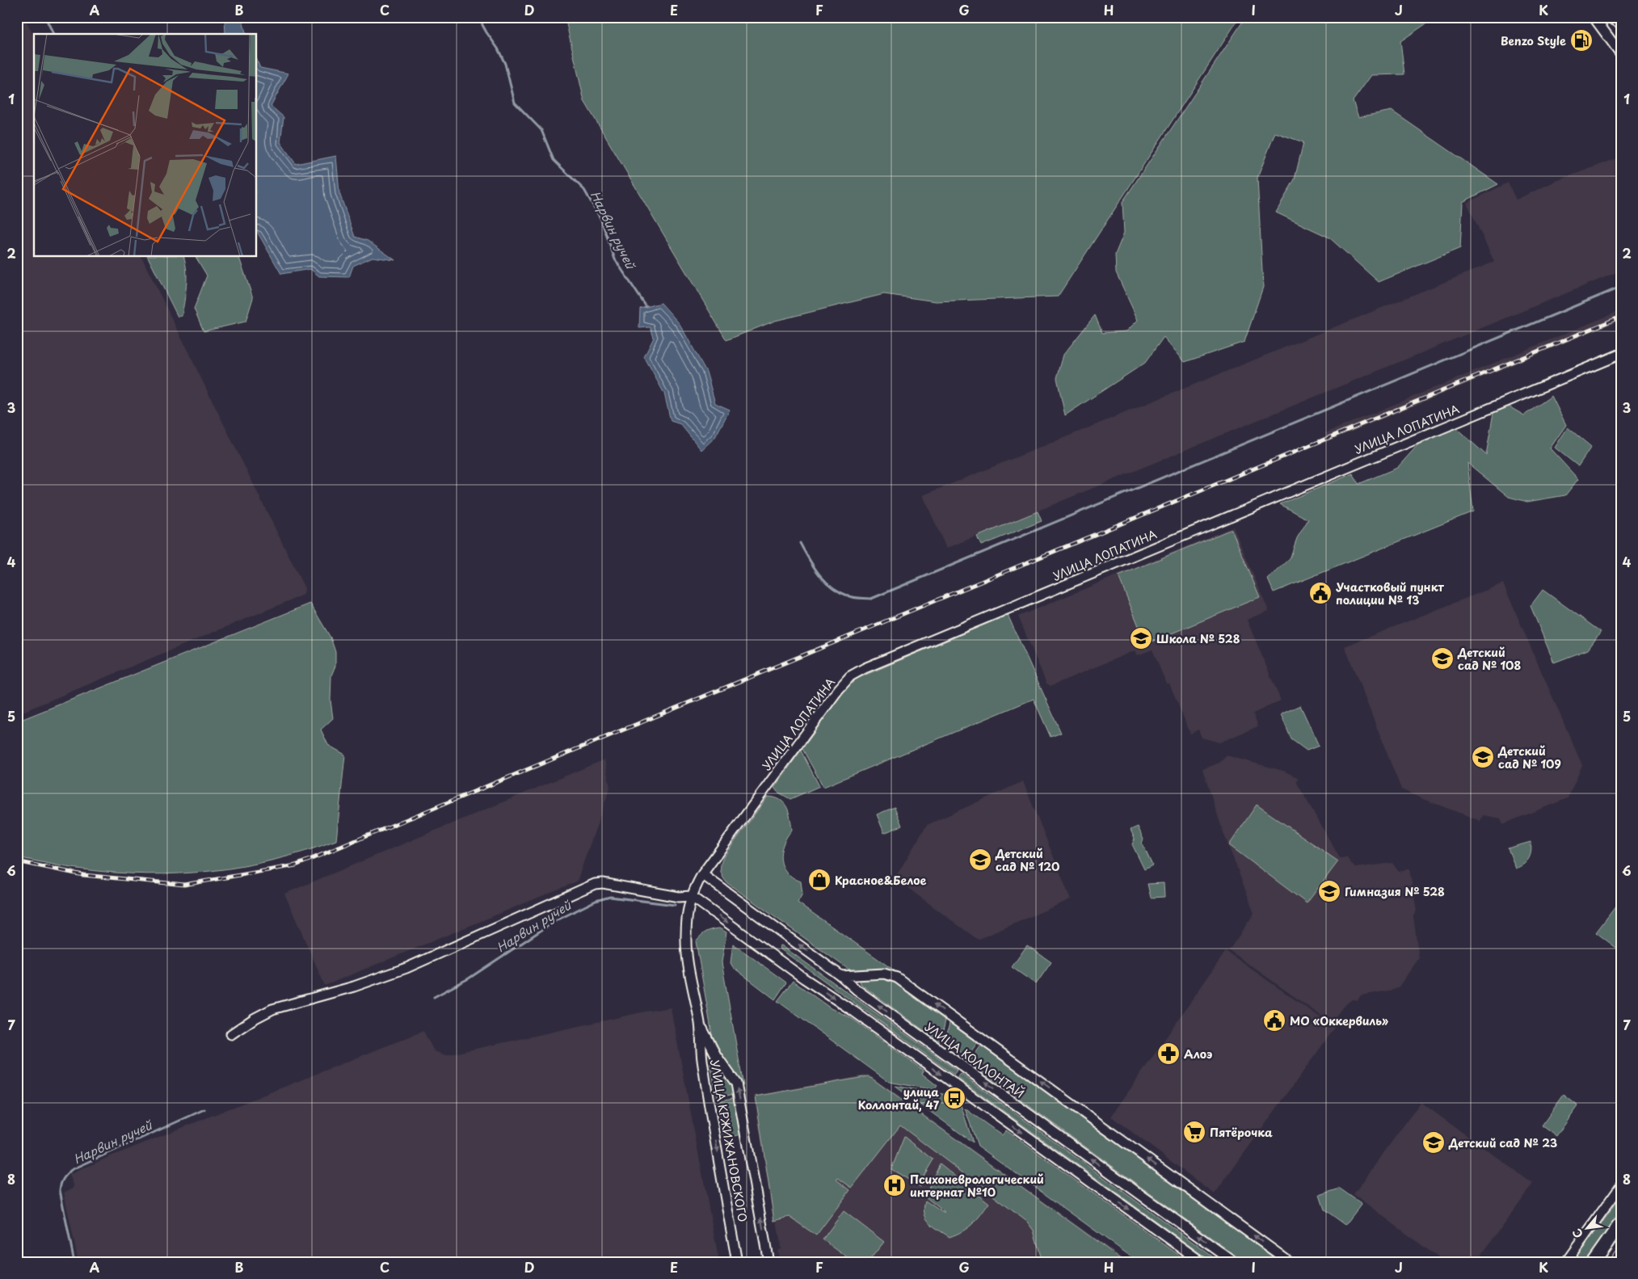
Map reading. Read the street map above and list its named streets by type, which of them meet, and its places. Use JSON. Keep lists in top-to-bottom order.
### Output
{
  "streets": {
    "street": ["УЛИЦА ЛОПАТИНА", "УЛИЦА КОЛЛОНТАЙ", "УЛИЦА КРЖИЖАНОВСКОГО"]
  },
  "crossings": [
    ["УЛИЦА ЛОПАТИНА", "УЛИЦА КОЛЛОНТАЙ"],
    ["УЛИЦА ЛОПАТИНА", "УЛИЦА КРЖИЖАНОВСКОГО"]
  ],
  "water": ["Нарвин ручей"],
  "places": {
    "fuel station": ["Benzo Style"],
    "public building": ["Участковый пункт полиции № 13", "МО «Оккервиль»"],
    "school or university": [
      "Школа № 528",
      "Детский сад № 108",
      "Детский сад № 109",
      "Детский сад № 120",
      "Гимназия № 528",
      "Детский сад № 23"
    ],
    "shop": ["Красное&Белое"],
    "pharmacy": ["Алоэ"],
    "bus stop": ["улица Коллонтай, 47"],
    "supermarket": ["Пятёрочка"],
    "hospital": ["Психоневрологический интернат №10"]
  },
  "north": "bottom left",
  "grid": {
    "columns": [
      "A",
      "B",
      "C",
      "D",
      "E",
      "F",
      "G",
      "H",
      "I",
      "J",
      "K"
    ],
    "rows": [
      "1",
      "2",
      "3",
      "4",
      "5",
      "6",
      "7",
      "8"
    ]
  }
}
